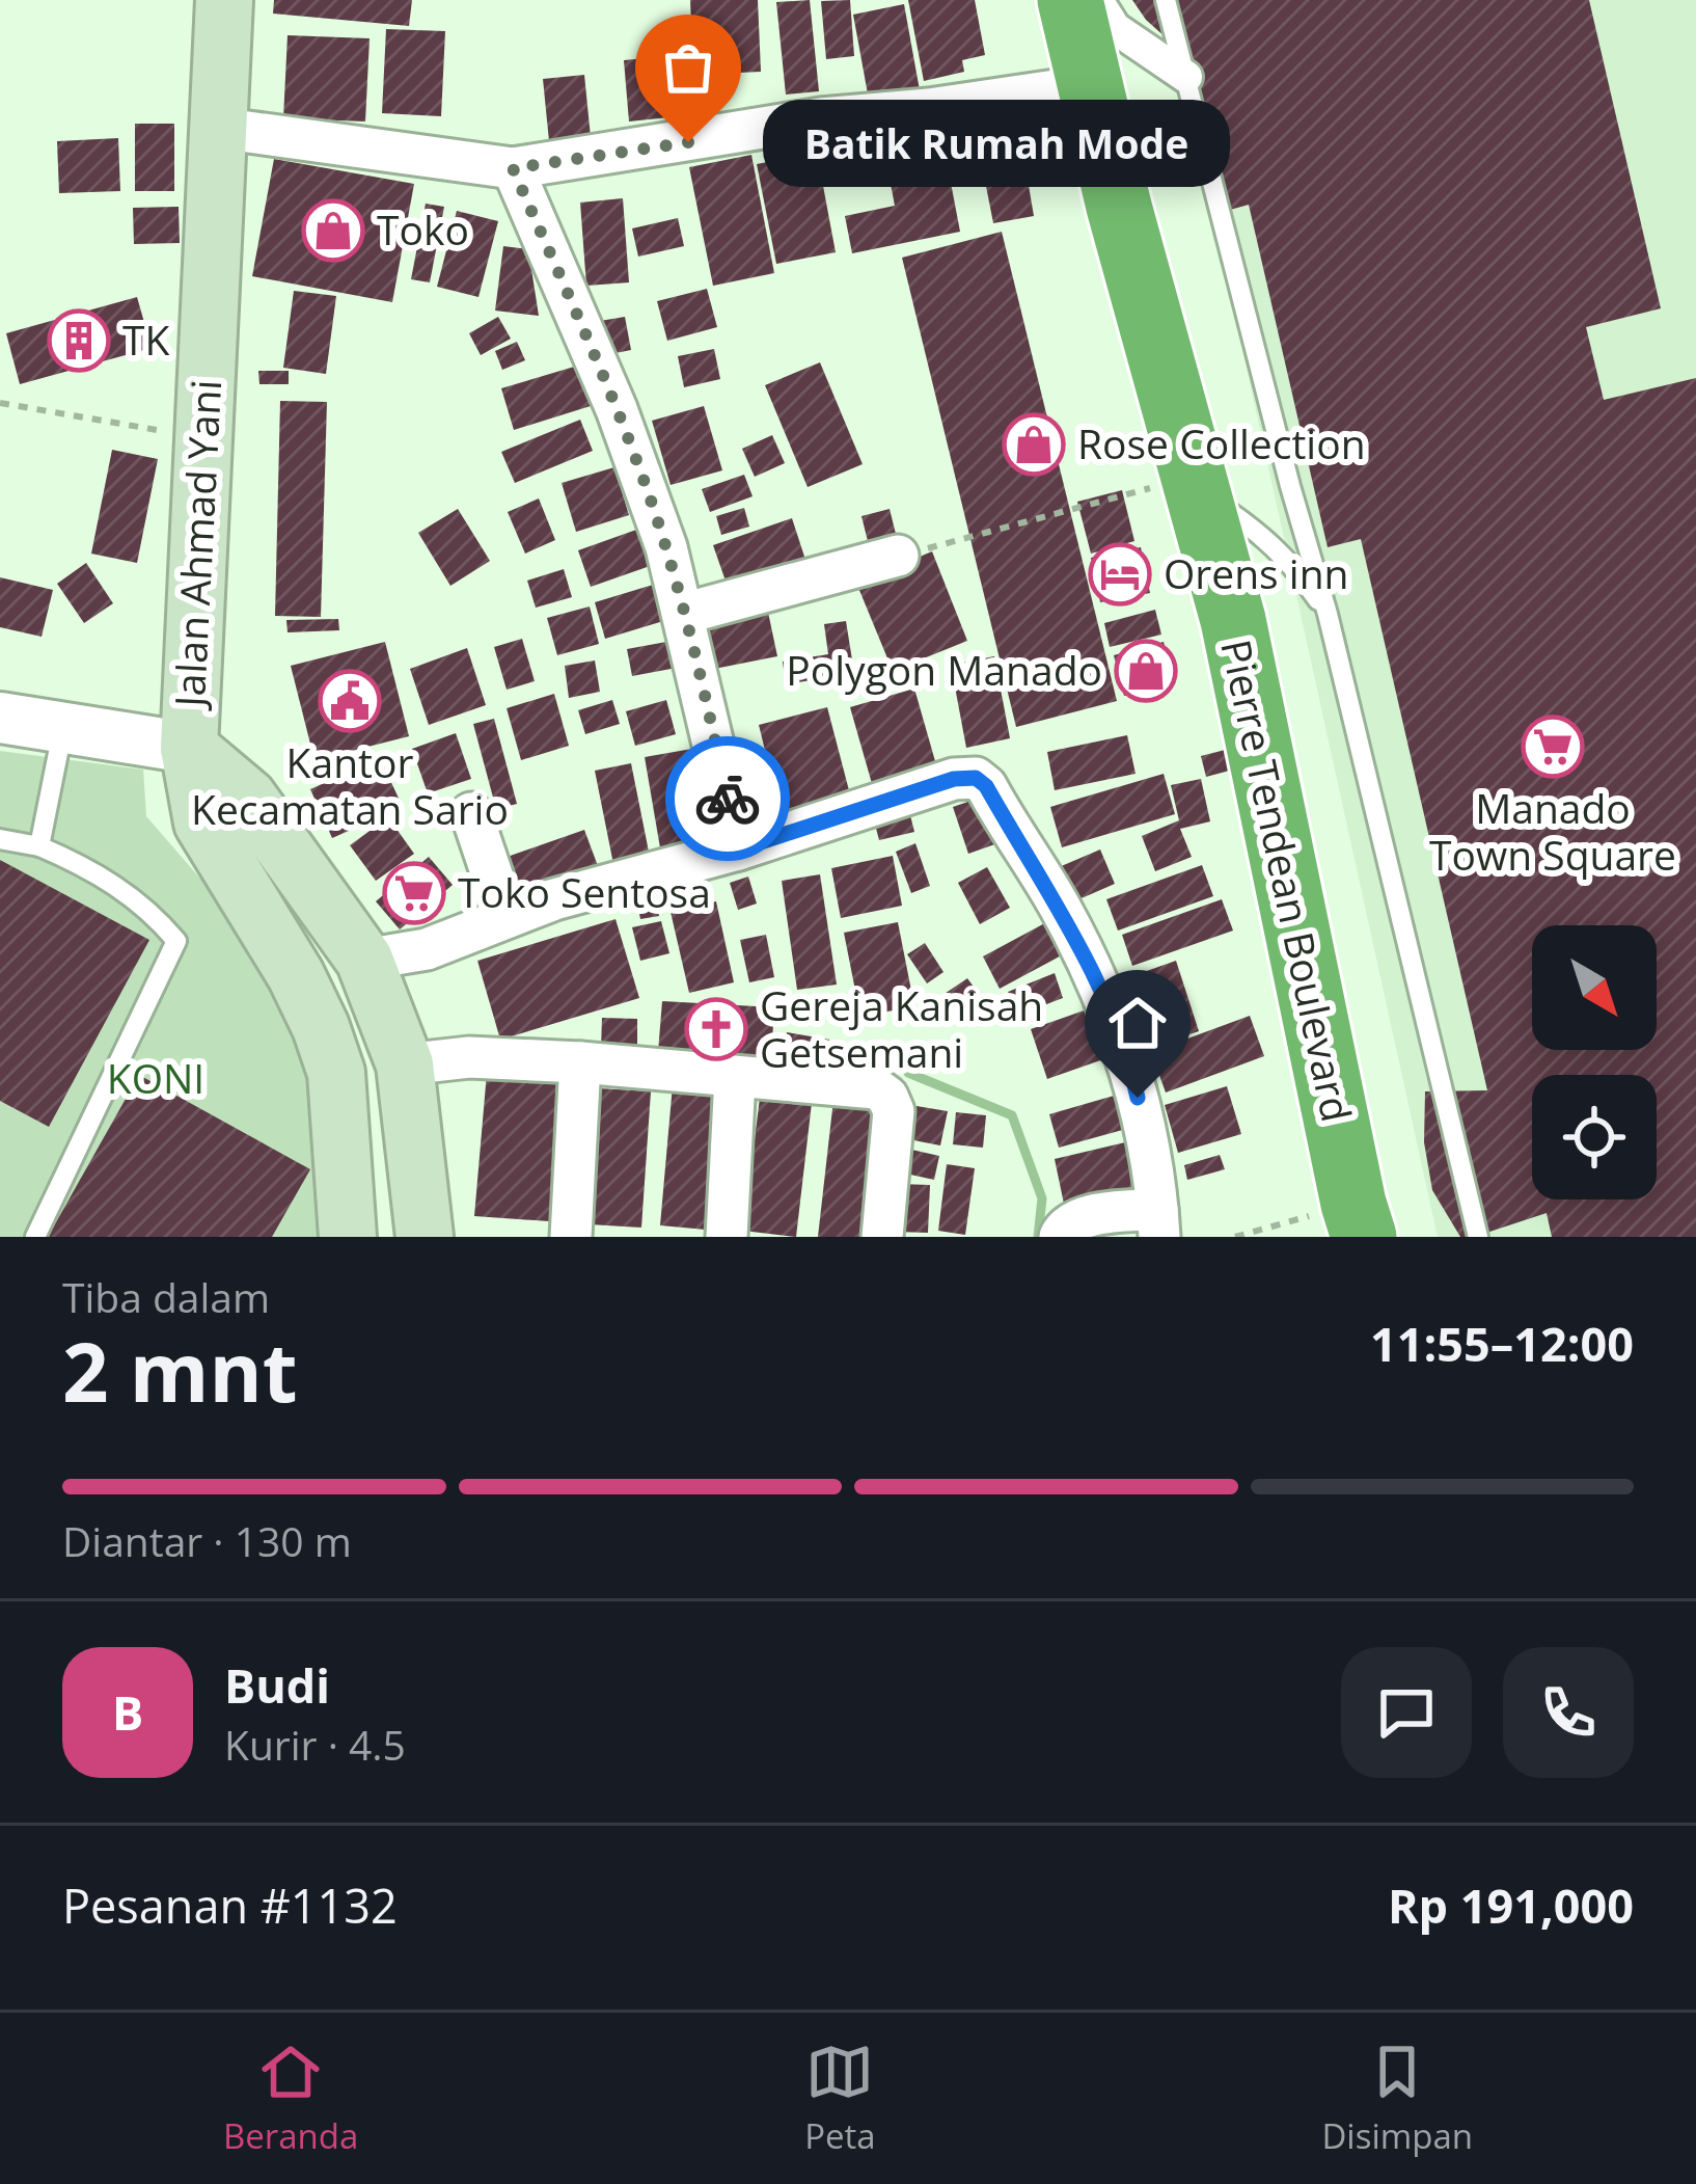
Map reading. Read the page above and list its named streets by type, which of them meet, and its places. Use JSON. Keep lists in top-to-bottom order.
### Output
{
  "streets": {
    "highway": ["Pierre Tendean Boulevard"],
    "main road": ["Jalan Ahmad Yani"]
  },
  "parks": ["KONI"],
  "places": {
    "other": ["Batik Rumah Mode"],
    "shop": ["Toko", "Rose Collection", "Polygon Manado"],
    "building": ["TK"],
    "hotel": ["Orens inn"],
    "public building": ["Kantor Kecamatan Sario"],
    "supermarket": ["Manado Town Square", "Toko Sentosa"],
    "church": ["Gereja Kanisah Getsemani"]
  },
  "north": "bottom right",
  "page": {
    "bubble": "Batik Rumah Mode",
    "heading": ["2 mnt", "Tiba dalam", "11:55–12:00"],
    "panel": [
      "Budi",
      "Kurir · 4.5",
      "Pesanan #1132",
      "Rp 191,000"
    ],
    "bar": "Diantar · 130 m",
    "round": "B",
    "tabs": ["Beranda", "Peta", "Disimpan"]
  }
}
